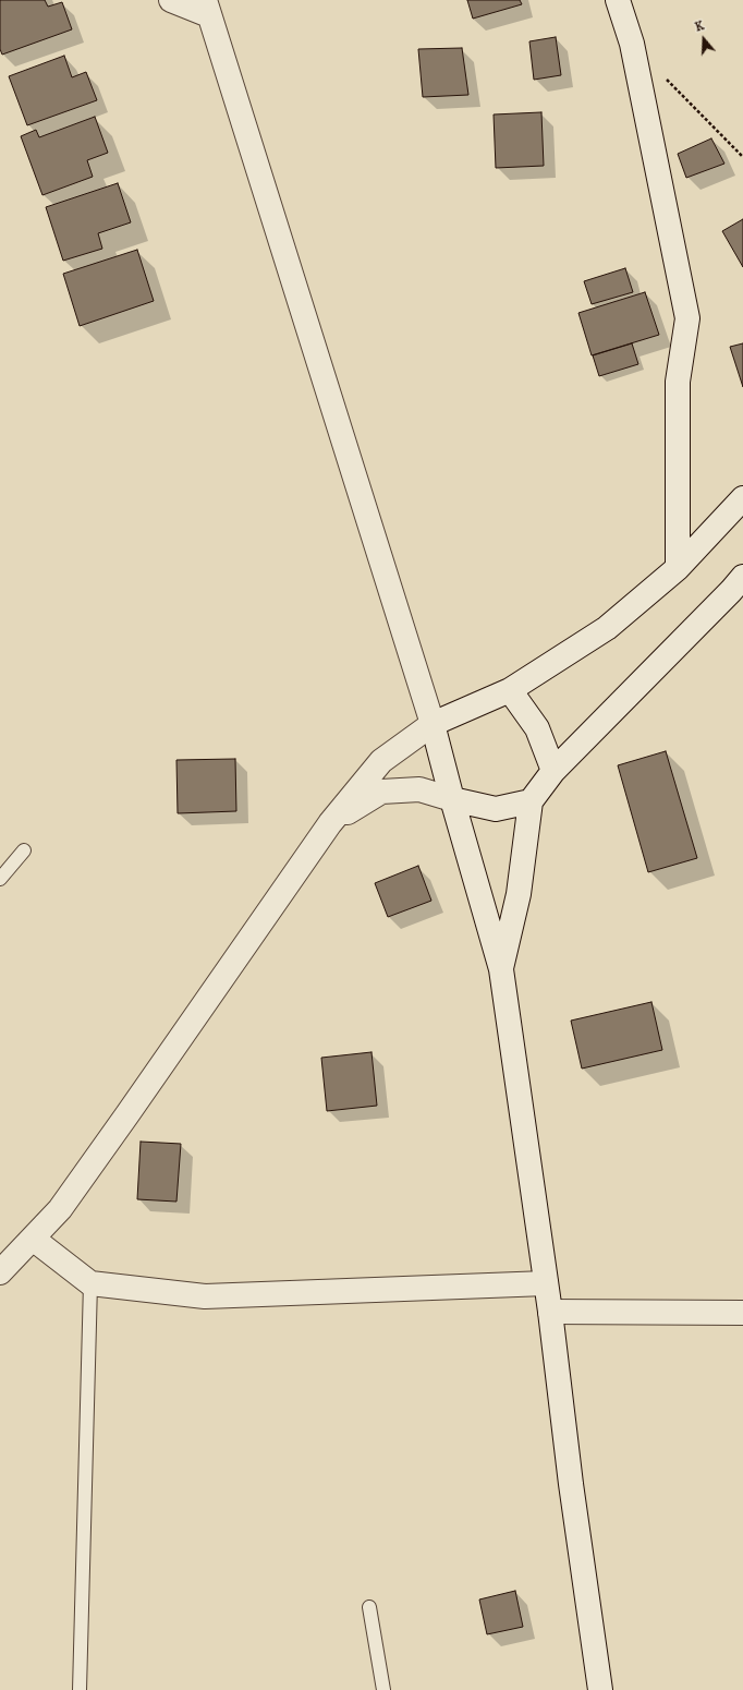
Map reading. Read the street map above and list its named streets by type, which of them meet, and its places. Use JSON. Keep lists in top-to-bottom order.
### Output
{
  "north": "top"
}
